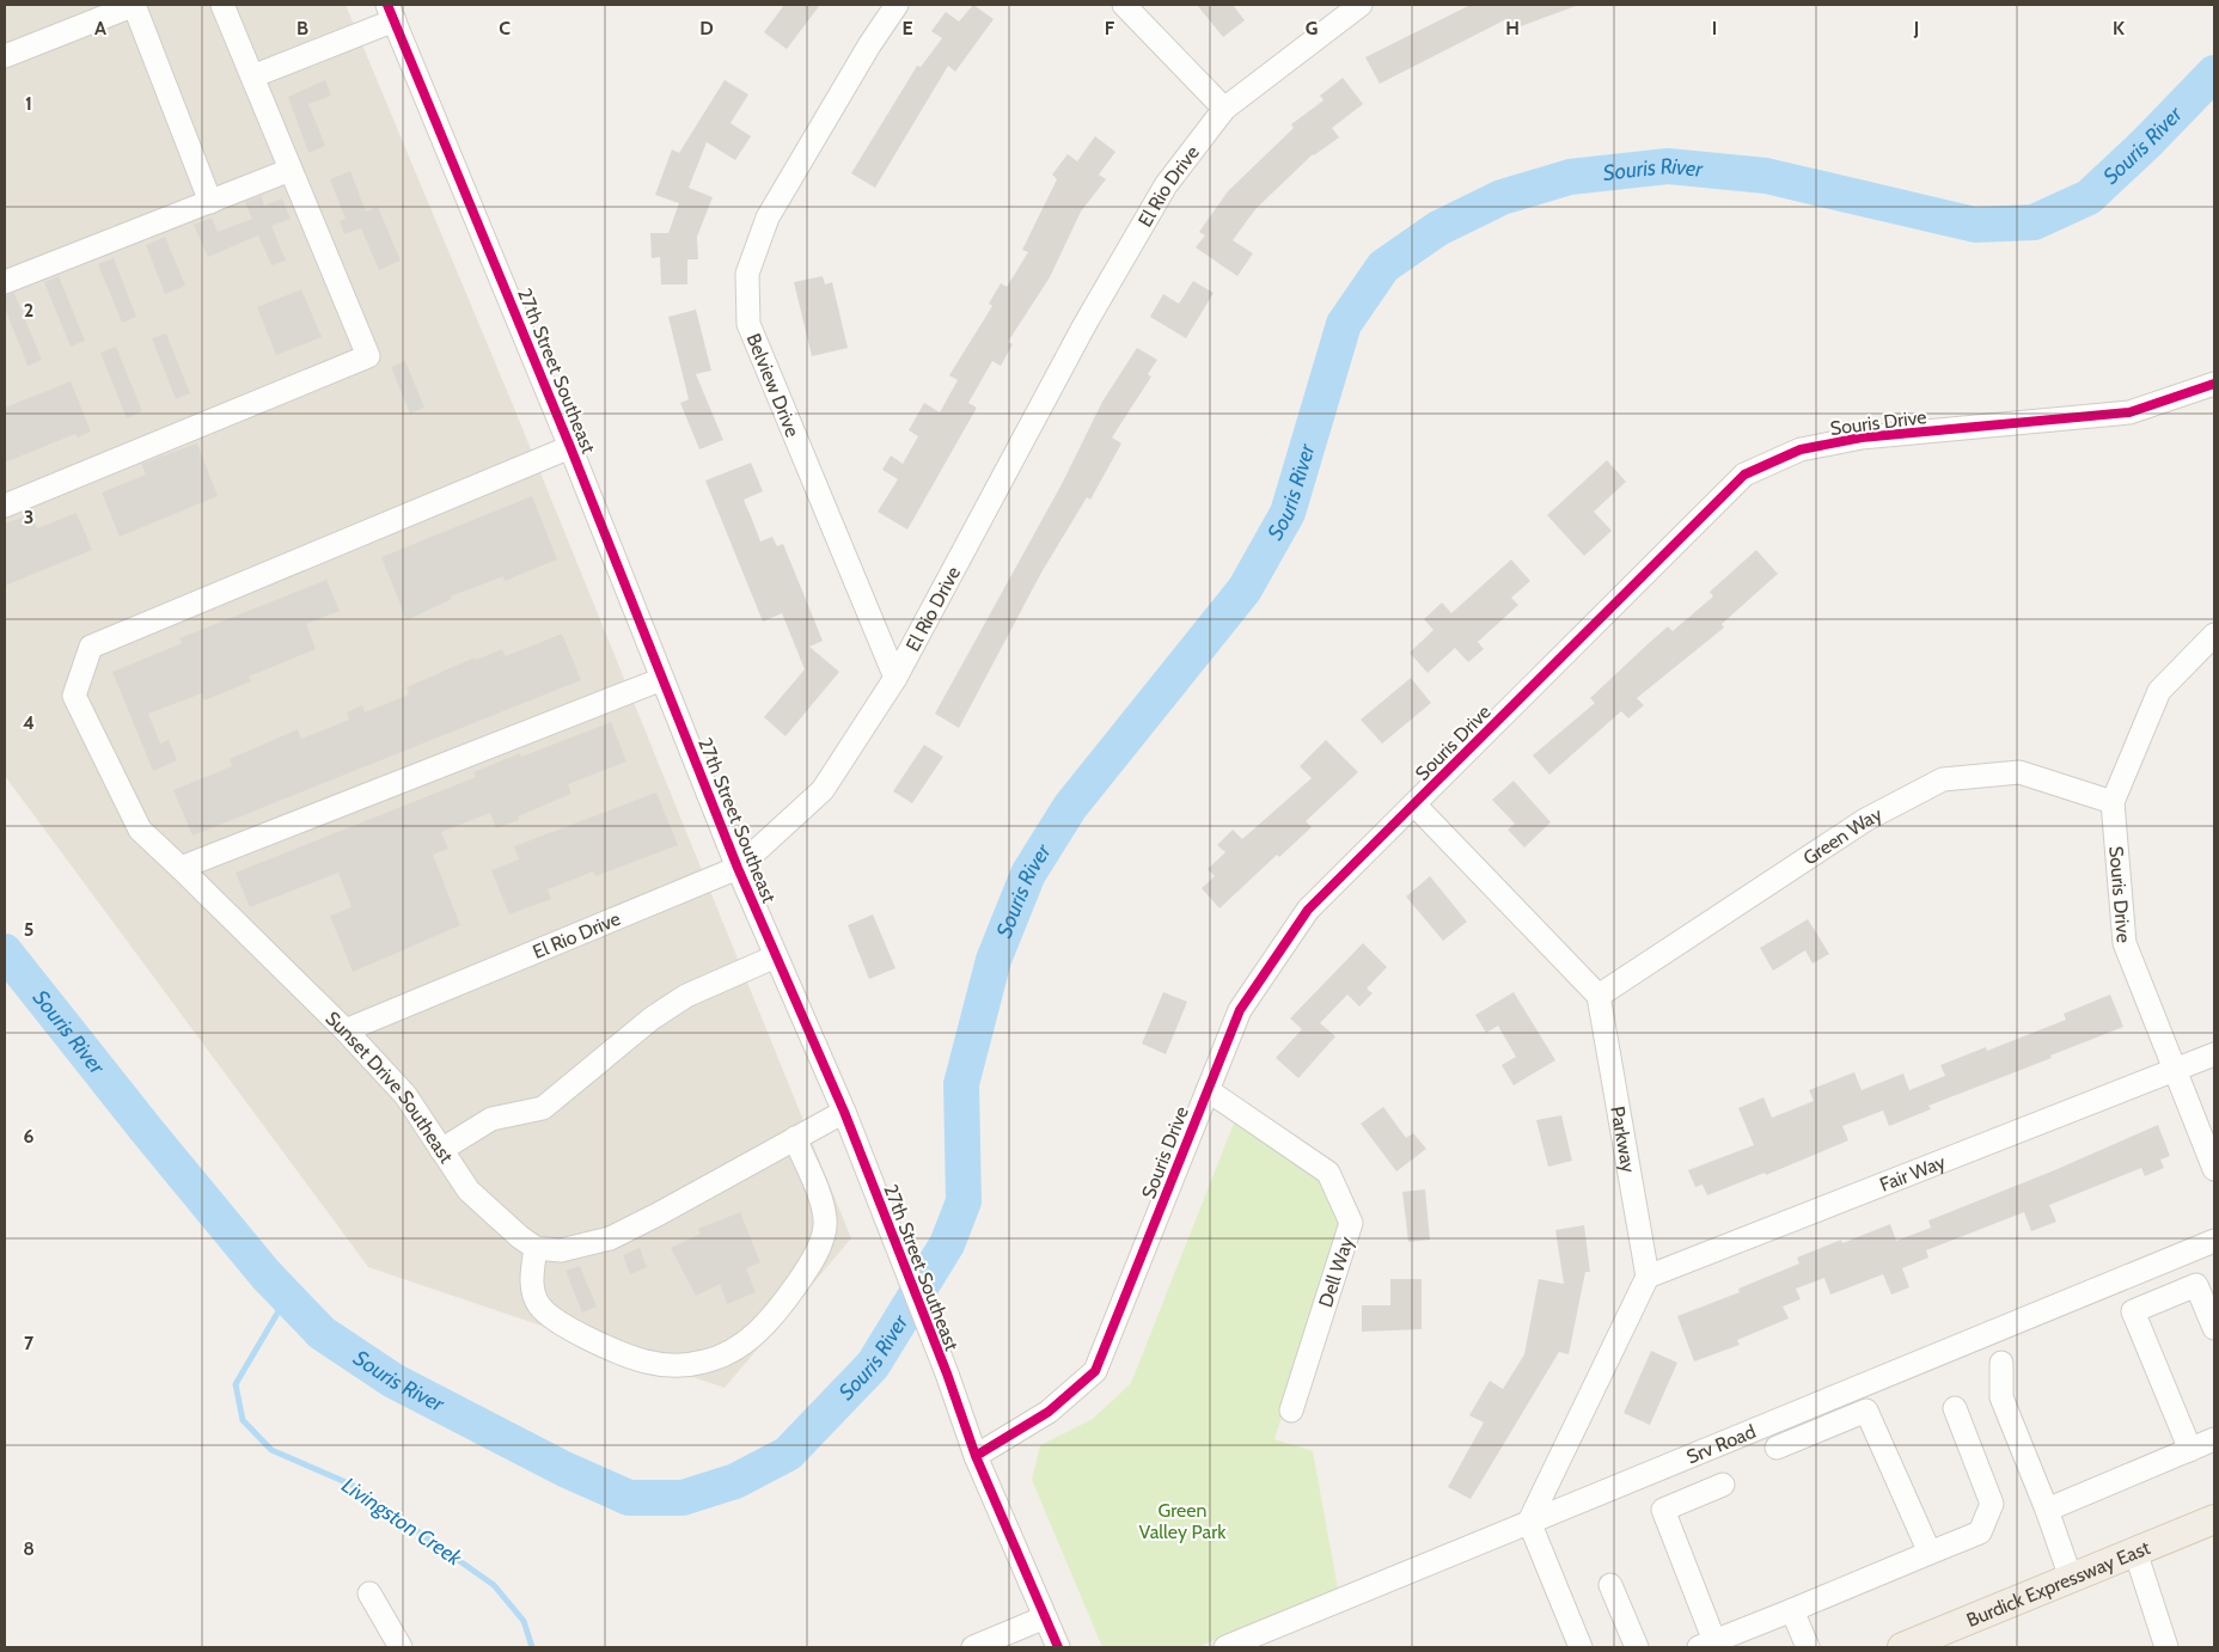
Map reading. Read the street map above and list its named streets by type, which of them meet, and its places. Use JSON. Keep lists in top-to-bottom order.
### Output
{
  "streets": {
    "main road": ["Burdick Expressway East"],
    "street": [
      "El Rio Drive",
      "27th Street Southeast",
      "Belview Drive",
      "Souris Drive",
      "Green Way",
      "Sunset Drive Southeast",
      "Parkway",
      "Fair Way",
      "Dell Way",
      "Srv Road"
    ]
  },
  "crossings": [
    ["El Rio Drive", "27th Street Southeast"],
    ["El Rio Drive", "Belview Drive"],
    ["El Rio Drive", "Sunset Drive Southeast"],
    ["27th Street Southeast", "Souris Drive"],
    ["27th Street Southeast", "Sunset Drive Southeast"],
    ["Souris Drive", "Green Way"],
    ["Souris Drive", "Fair Way"],
    ["Souris Drive", "Dell Way"],
    ["Green Way", "Parkway"],
    ["Parkway", "Fair Way"]
  ],
  "water": ["Souris River", "Livingston Creek"],
  "parks": ["Green Valley Park"],
  "grid": {
    "columns": [
      "A",
      "B",
      "C",
      "D",
      "E",
      "F",
      "G",
      "H",
      "I",
      "J",
      "K"
    ],
    "rows": [
      "1",
      "2",
      "3",
      "4",
      "5",
      "6",
      "7",
      "8"
    ]
  }
}
